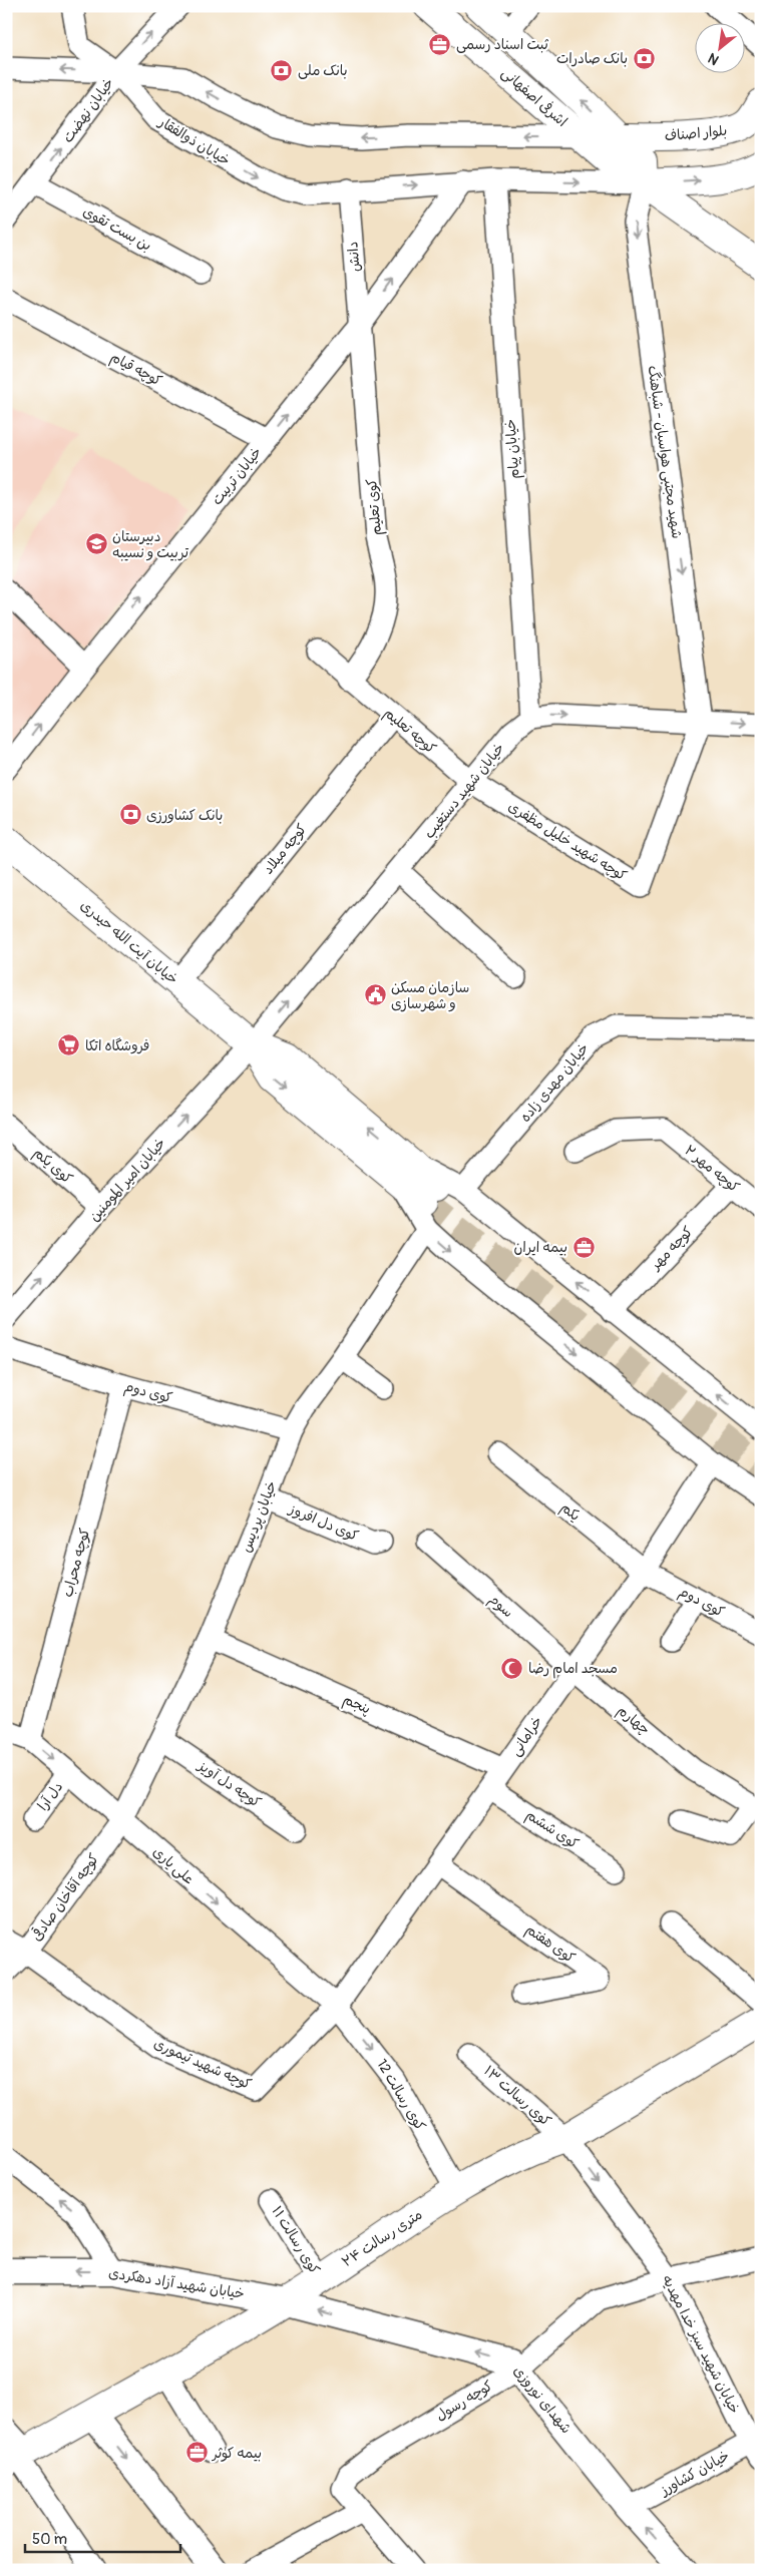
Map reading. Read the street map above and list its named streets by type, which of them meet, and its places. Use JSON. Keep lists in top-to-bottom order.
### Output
{
  "streets": {
    "main road": [
      "اشرفی اصفهانی",
      "بلوار اصناف",
      "خیابان آیت الله حیدری",
      "۲۴ متری رسالت"
    ],
    "street": [
      "خیابان نهضت",
      "خیابان ذوالفقار",
      "بن بست تقوی",
      "دانش",
      "کوچه قیام",
      "خیابان پیام",
      "شهید مجتبی هواسیان - شباهنگ",
      "خیابان تربیت",
      "کوی تعلیم",
      "کوچه تعلیم",
      "خیابان شهید دستغیب",
      "کوچه شهید خلیل مظفری",
      "کوچه میلاد",
      "خیابان مهدی زاده",
      "کوی یکم",
      "کوچه مهر ۲",
      "خیابان امیر المومنین",
      "کوچه مهر",
      "کوی دوم",
      "یکم",
      "خیابان پردیس",
      "کوی دل افروز",
      "کوچه محراب",
      "سوم",
      "پنجم",
      "چهارم",
      "خرامانی",
      "کوچه دل آویز",
      "دل آرا",
      "کوی ششم",
      "علی یاری",
      "کوچه آقاخان صادقی",
      "کوی هفتم",
      "کوچه شهید تیموری",
      "کوی رسالت 12",
      "کوی رسالت ۱۳",
      "کوی رسالت ۱۱",
      "خیابان شهید آزاد دهکردی",
      "خیابان شهید سبز خدا مهدیه",
      "شهدای نوروزی",
      "کوچه رسول",
      "خیابان کشاورز"
    ]
  },
  "crossings": [
    ["اشرفی اصفهانی", "بلوار اصناف"],
    ["اشرفی اصفهانی", "خیابان ذوالفقار"],
    ["اشرفی اصفهانی", "شهید مجتبی هواسیان - شباهنگ"],
    ["خیابان نهضت", "خیابان ذوالفقار"],
    ["خیابان نهضت", "بن بست تقوی"],
    ["خیابان ذوالفقار", "دانش"],
    ["خیابان ذوالفقار", "خیابان پیام"],
    ["خیابان ذوالفقار", "شهید مجتبی هواسیان - شباهنگ"],
    ["خیابان ذوالفقار", "خیابان تربیت"],
    ["دانش", "خیابان تربیت"],
    ["دانش", "کوی تعلیم"],
    ["کوچه قیام", "خیابان تربیت"],
    ["خیابان پیام", "خیابان شهید دستغیب"],
    ["شهید مجتبی هواسیان - شباهنگ", "کوچه شهید خلیل مظفری"],
    ["خیابان تربیت", "کوی تعلیم"],
    ["کوی تعلیم", "کوچه تعلیم"],
    ["کوچه تعلیم", "خیابان شهید دستغیب"],
    ["کوچه تعلیم", "کوچه شهید خلیل مظفری"],
    ["کوچه تعلیم", "کوچه میلاد"],
    ["خیابان شهید دستغیب", "کوچه شهید خلیل مظفری"],
    ["خیابان شهید دستغیب", "خیابان آیت الله حیدری"],
    ["خیابان شهید دستغیب", "خیابان امیر المومنین"],
    ["کوچه میلاد", "خیابان آیت الله حیدری"],
    ["خیابان آیت الله حیدری", "خیابان امیر المومنین"],
    ["کوی یکم", "خیابان امیر المومنین"],
    ["کوچه مهر ۲", "کوچه مهر"],
    ["کوی دوم", "یکم"],
    ["کوی دوم", "خیابان پردیس"],
    ["کوی دوم", "کوچه محراب"],
    ["کوی دوم", "خرامانی"],
    ["یکم", "خرامانی"],
    ["خیابان پردیس", "کوی دل افروز"],
    ["خیابان پردیس", "پنجم"],
    ["خیابان پردیس", "کوچه دل آویز"],
    ["خیابان پردیس", "علی یاری"],
    ["خیابان پردیس", "کوچه آقاخان صادقی"],
    ["کوچه محراب", "علی یاری"],
    ["سوم", "چهارم"],
    ["سوم", "خرامانی"],
    ["پنجم", "خرامانی"],
    ["چهارم", "خرامانی"],
    ["خرامانی", "کوی ششم"],
    ["خرامانی", "علی یاری"],
    ["خرامانی", "کوی هفتم"],
    ["خرامانی", "کوچه شهید تیموری"],
    ["خرامانی", "کوی رسالت 12"],
    ["دل آرا", "علی یاری"],
    ["علی یاری", "کوچه آقاخان صادقی"],
    ["علی یاری", "کوچه شهید تیموری"],
    ["علی یاری", "کوی رسالت 12"],
    ["کوچه آقاخان صادقی", "کوچه شهید تیموری"],
    ["کوچه شهید تیموری", "کوی رسالت 12"],
    ["کوی رسالت 12", "۲۴ متری رسالت"],
    ["کوی رسالت ۱۳", "۲۴ متری رسالت"],
    ["کوی رسالت ۱۳", "خیابان شهید سبز خدا مهدیه"],
    ["۲۴ متری رسالت", "کوی رسالت ۱۱"],
    ["۲۴ متری رسالت", "خیابان شهید آزاد دهکردی"],
    ["۲۴ متری رسالت", "خیابان شهید سبز خدا مهدیه"],
    ["۲۴ متری رسالت", "شهدای نوروزی"],
    ["خیابان شهید آزاد دهکردی", "شهدای نوروزی"],
    ["خیابان شهید سبز خدا مهدیه", "کوچه رسول"],
    ["خیابان شهید سبز خدا مهدیه", "خیابان کشاورز"],
    ["شهدای نوروزی", "کوچه رسول"],
    ["شهدای نوروزی", "خیابان کشاورز"]
  ],
  "one_way": [
    "خیابان نهضت",
    "شهید مجتبی هواسیان - شباهنگ",
    "خیابان تربیت",
    "خیابان شهید دستغیب",
    "خیابان امیر المومنین",
    "علی یاری",
    "کوی رسالت 12",
    "خیابان شهید آزاد دهکردی",
    "خیابان شهید سبز خدا مهدیه",
    "شهدای نوروزی"
  ],
  "places": {
    "office": ["ثبت اسناد رسمی", "بیمه ایران", "بیمه کوثر"],
    "bank": ["بانک صادرات", "بانک ملی", "بانک کشاورزی"],
    "school or university": ["دبیرستان تربیت و نسیبه"],
    "public building": ["سازمان مسکن و شهرسازی"],
    "supermarket": ["فروشگاه اتکا"],
    "mosque": ["مسجد امام رضا"]
  },
  "scale_bar": "50 m",
  "north": "bottom left"
}
